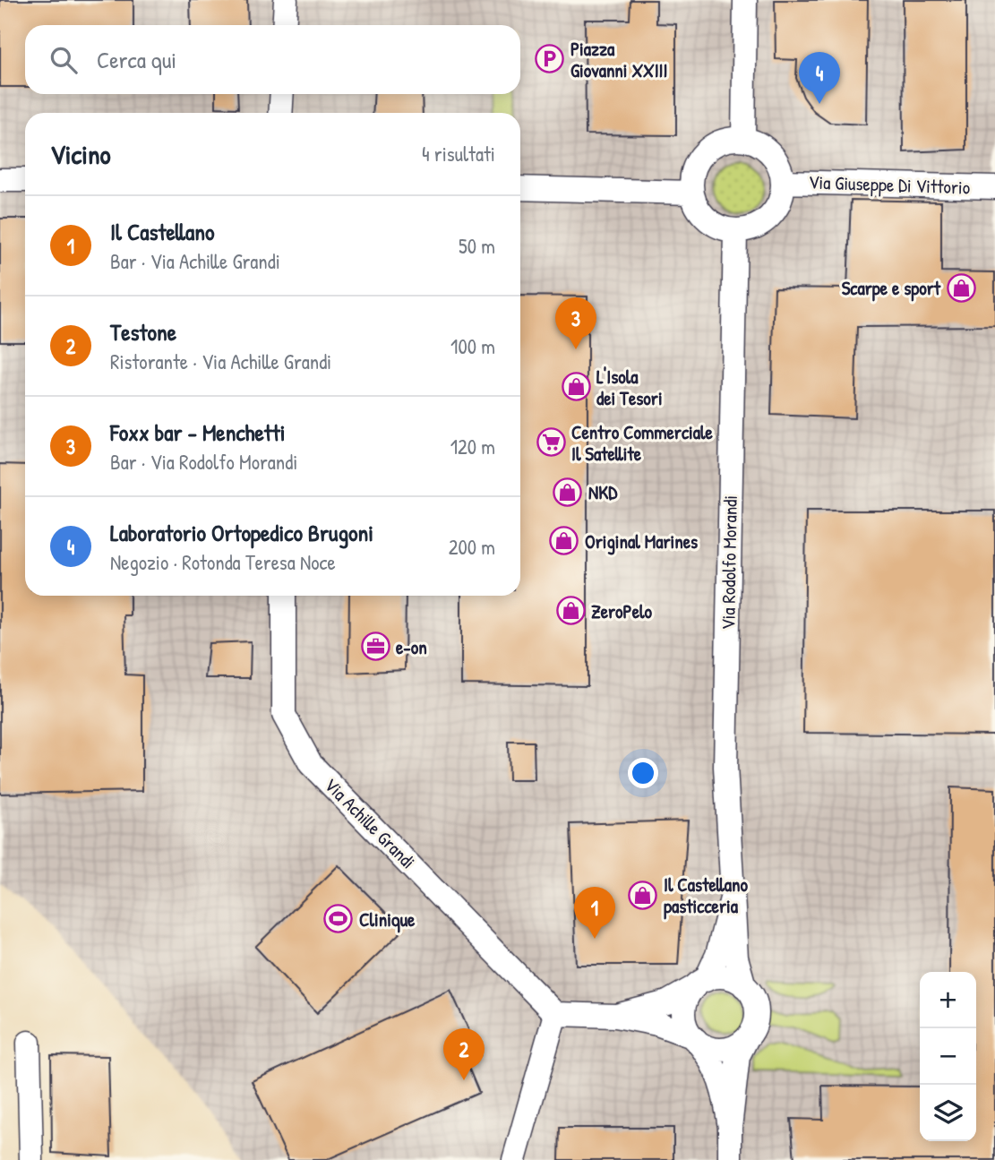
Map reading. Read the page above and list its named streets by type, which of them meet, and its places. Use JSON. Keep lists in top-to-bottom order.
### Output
{
  "streets": {
    "street": ["Via Giuseppe Di Vittorio", "Via Rodolfo Morandi", "Via Achille Grandi"]
  },
  "crossings": [
    ["Via Giuseppe Di Vittorio", "Via Rodolfo Morandi"]
  ],
  "places": {
    "parking": ["Piazza Giovanni XXIII"],
    "shop": [
      "Scarpe e sport",
      "L'Isola dei Tesori",
      "NKD",
      "Original Marines",
      "ZeroPelo",
      "Il Castellano pasticceria"
    ],
    "supermarket": ["Centro Commerciale Il Satellite"],
    "office": ["e-on"],
    "sports": ["Clinique"]
  },
  "page": {
    "search": "Cerca qui",
    "pins": [
      "4",
      "3",
      "1",
      "2"
    ],
    "heading": ["Vicino", "4 risultati"],
    "list": [
      {
        "mark": "1",
        "name": "Il Castellano",
        "note": "Bar · Via Achille Grandi",
        "value": "50 m"
      },
      {
        "mark": "2",
        "name": "Testone",
        "note": "Ristorante · Via Achille Grandi",
        "value": "100 m"
      },
      {
        "mark": "3",
        "name": "Foxx bar - Menchetti",
        "note": "Bar · Via Rodolfo Morandi",
        "value": "120 m"
      },
      {
        "mark": "4",
        "name": "Laboratorio Ortopedico Brugoni",
        "note": "Negozio · Rotonda Teresa Noce",
        "value": "200 m"
      }
    ],
    "map_buttons": ["+", "−"]
  }
}
